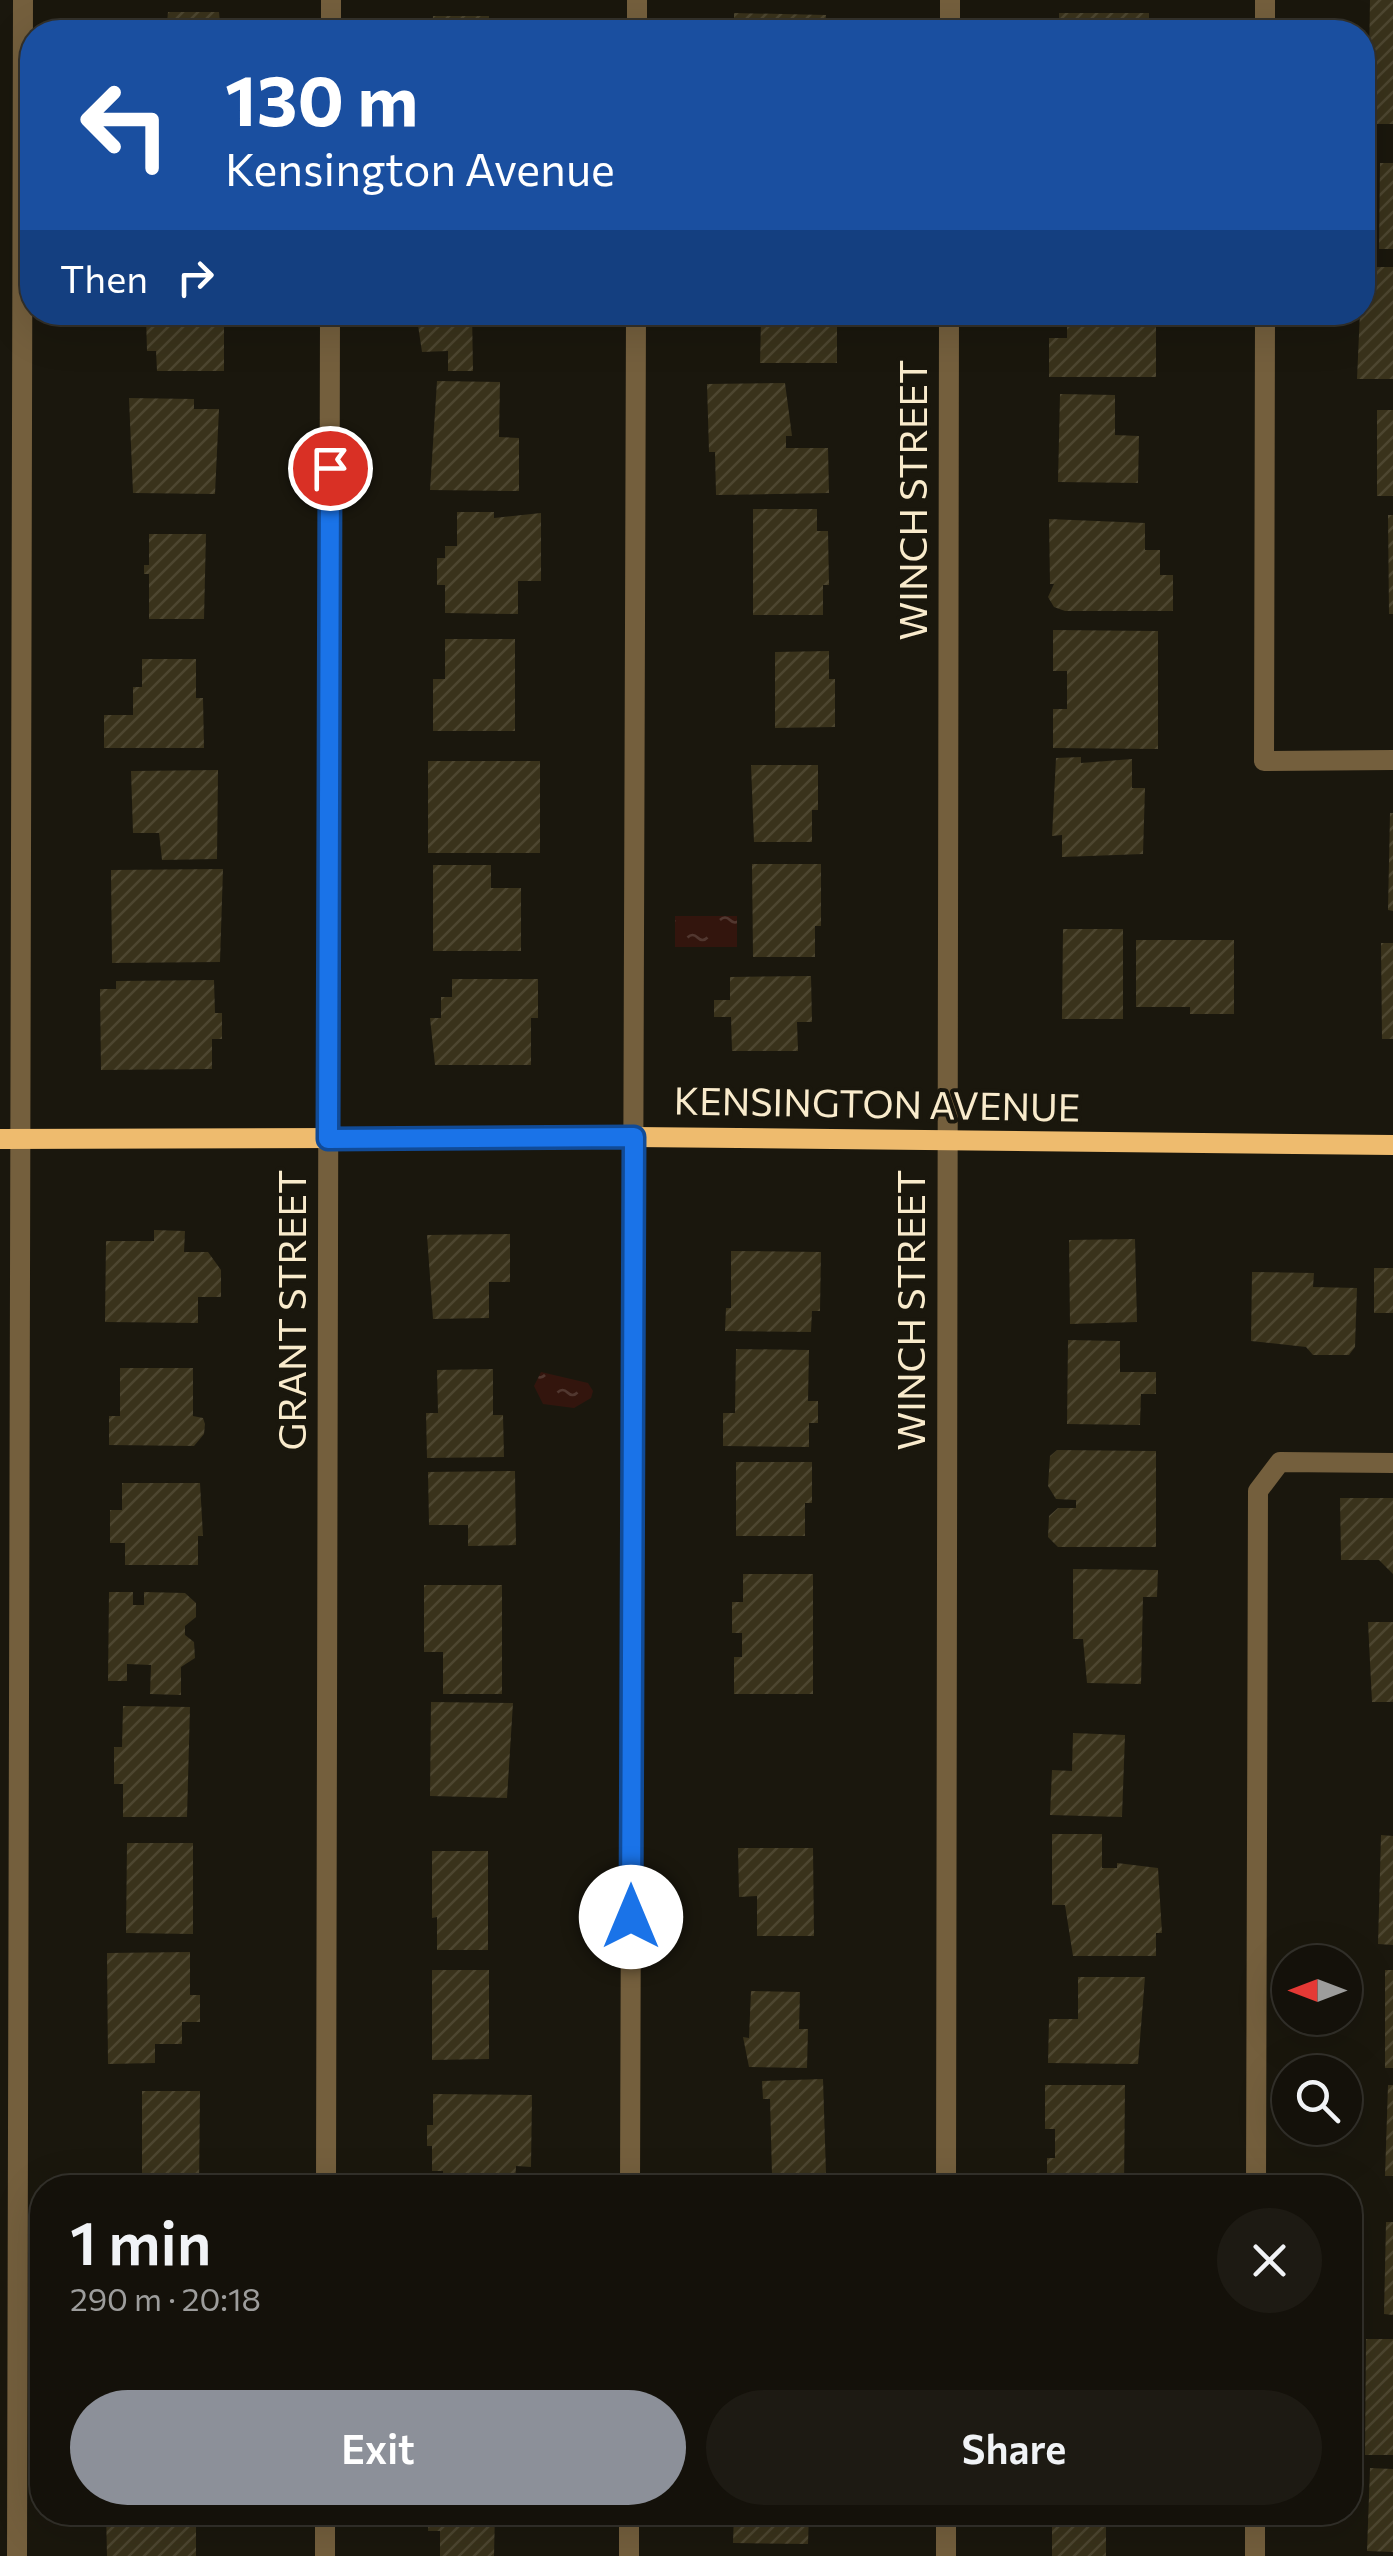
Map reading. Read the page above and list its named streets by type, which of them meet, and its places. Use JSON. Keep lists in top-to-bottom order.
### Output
{
  "streets": {
    "street": ["WINCH STREET", "KENSINGTON AVENUE", "GRANT STREET"]
  },
  "crossings": [
    ["WINCH STREET", "KENSINGTON AVENUE"],
    ["KENSINGTON AVENUE", "GRANT STREET"]
  ],
  "north": "left",
  "page": {
    "turn": ["130 m", "Kensington Avenue"],
    "then": "Then",
    "heading": ["1 min", "290 m · 20:18"],
    "buttons": ["Exit", "Share"]
  }
}
